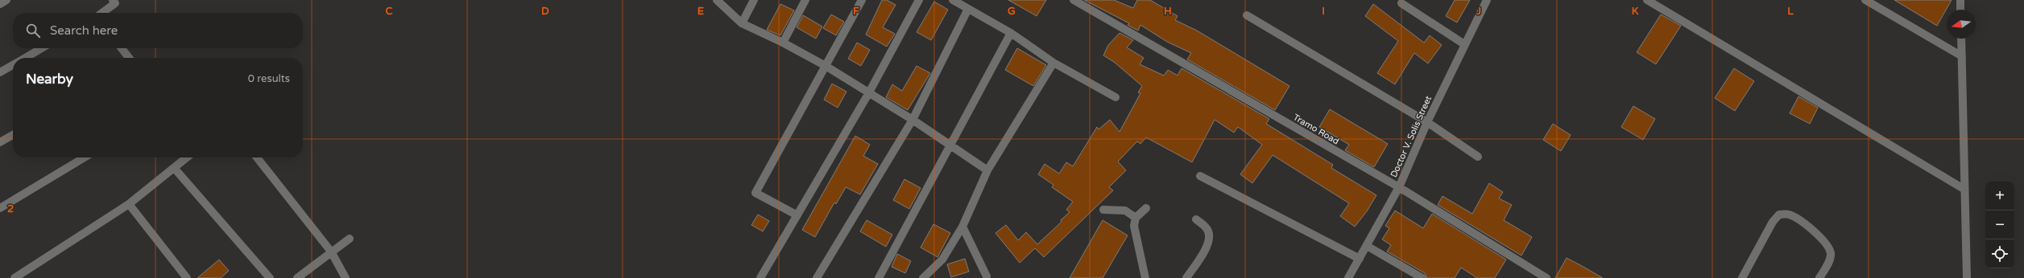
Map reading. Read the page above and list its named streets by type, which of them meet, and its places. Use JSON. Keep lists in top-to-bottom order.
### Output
{
  "streets": {
    "street": ["Tramo Road", "Doctor V. Solis Street"]
  },
  "crossings": [
    ["Tramo Road", "Doctor V. Solis Street"]
  ],
  "north": "left",
  "page": {
    "search": "Search here",
    "heading": ["Nearby", "0 results"],
    "map_buttons": ["+", "−"]
  },
  "grid": {
    "columns": [
      "C",
      "D",
      "E",
      "F",
      "G",
      "H",
      "I",
      "J",
      "K",
      "L"
    ],
    "rows": ["2"]
  }
}
